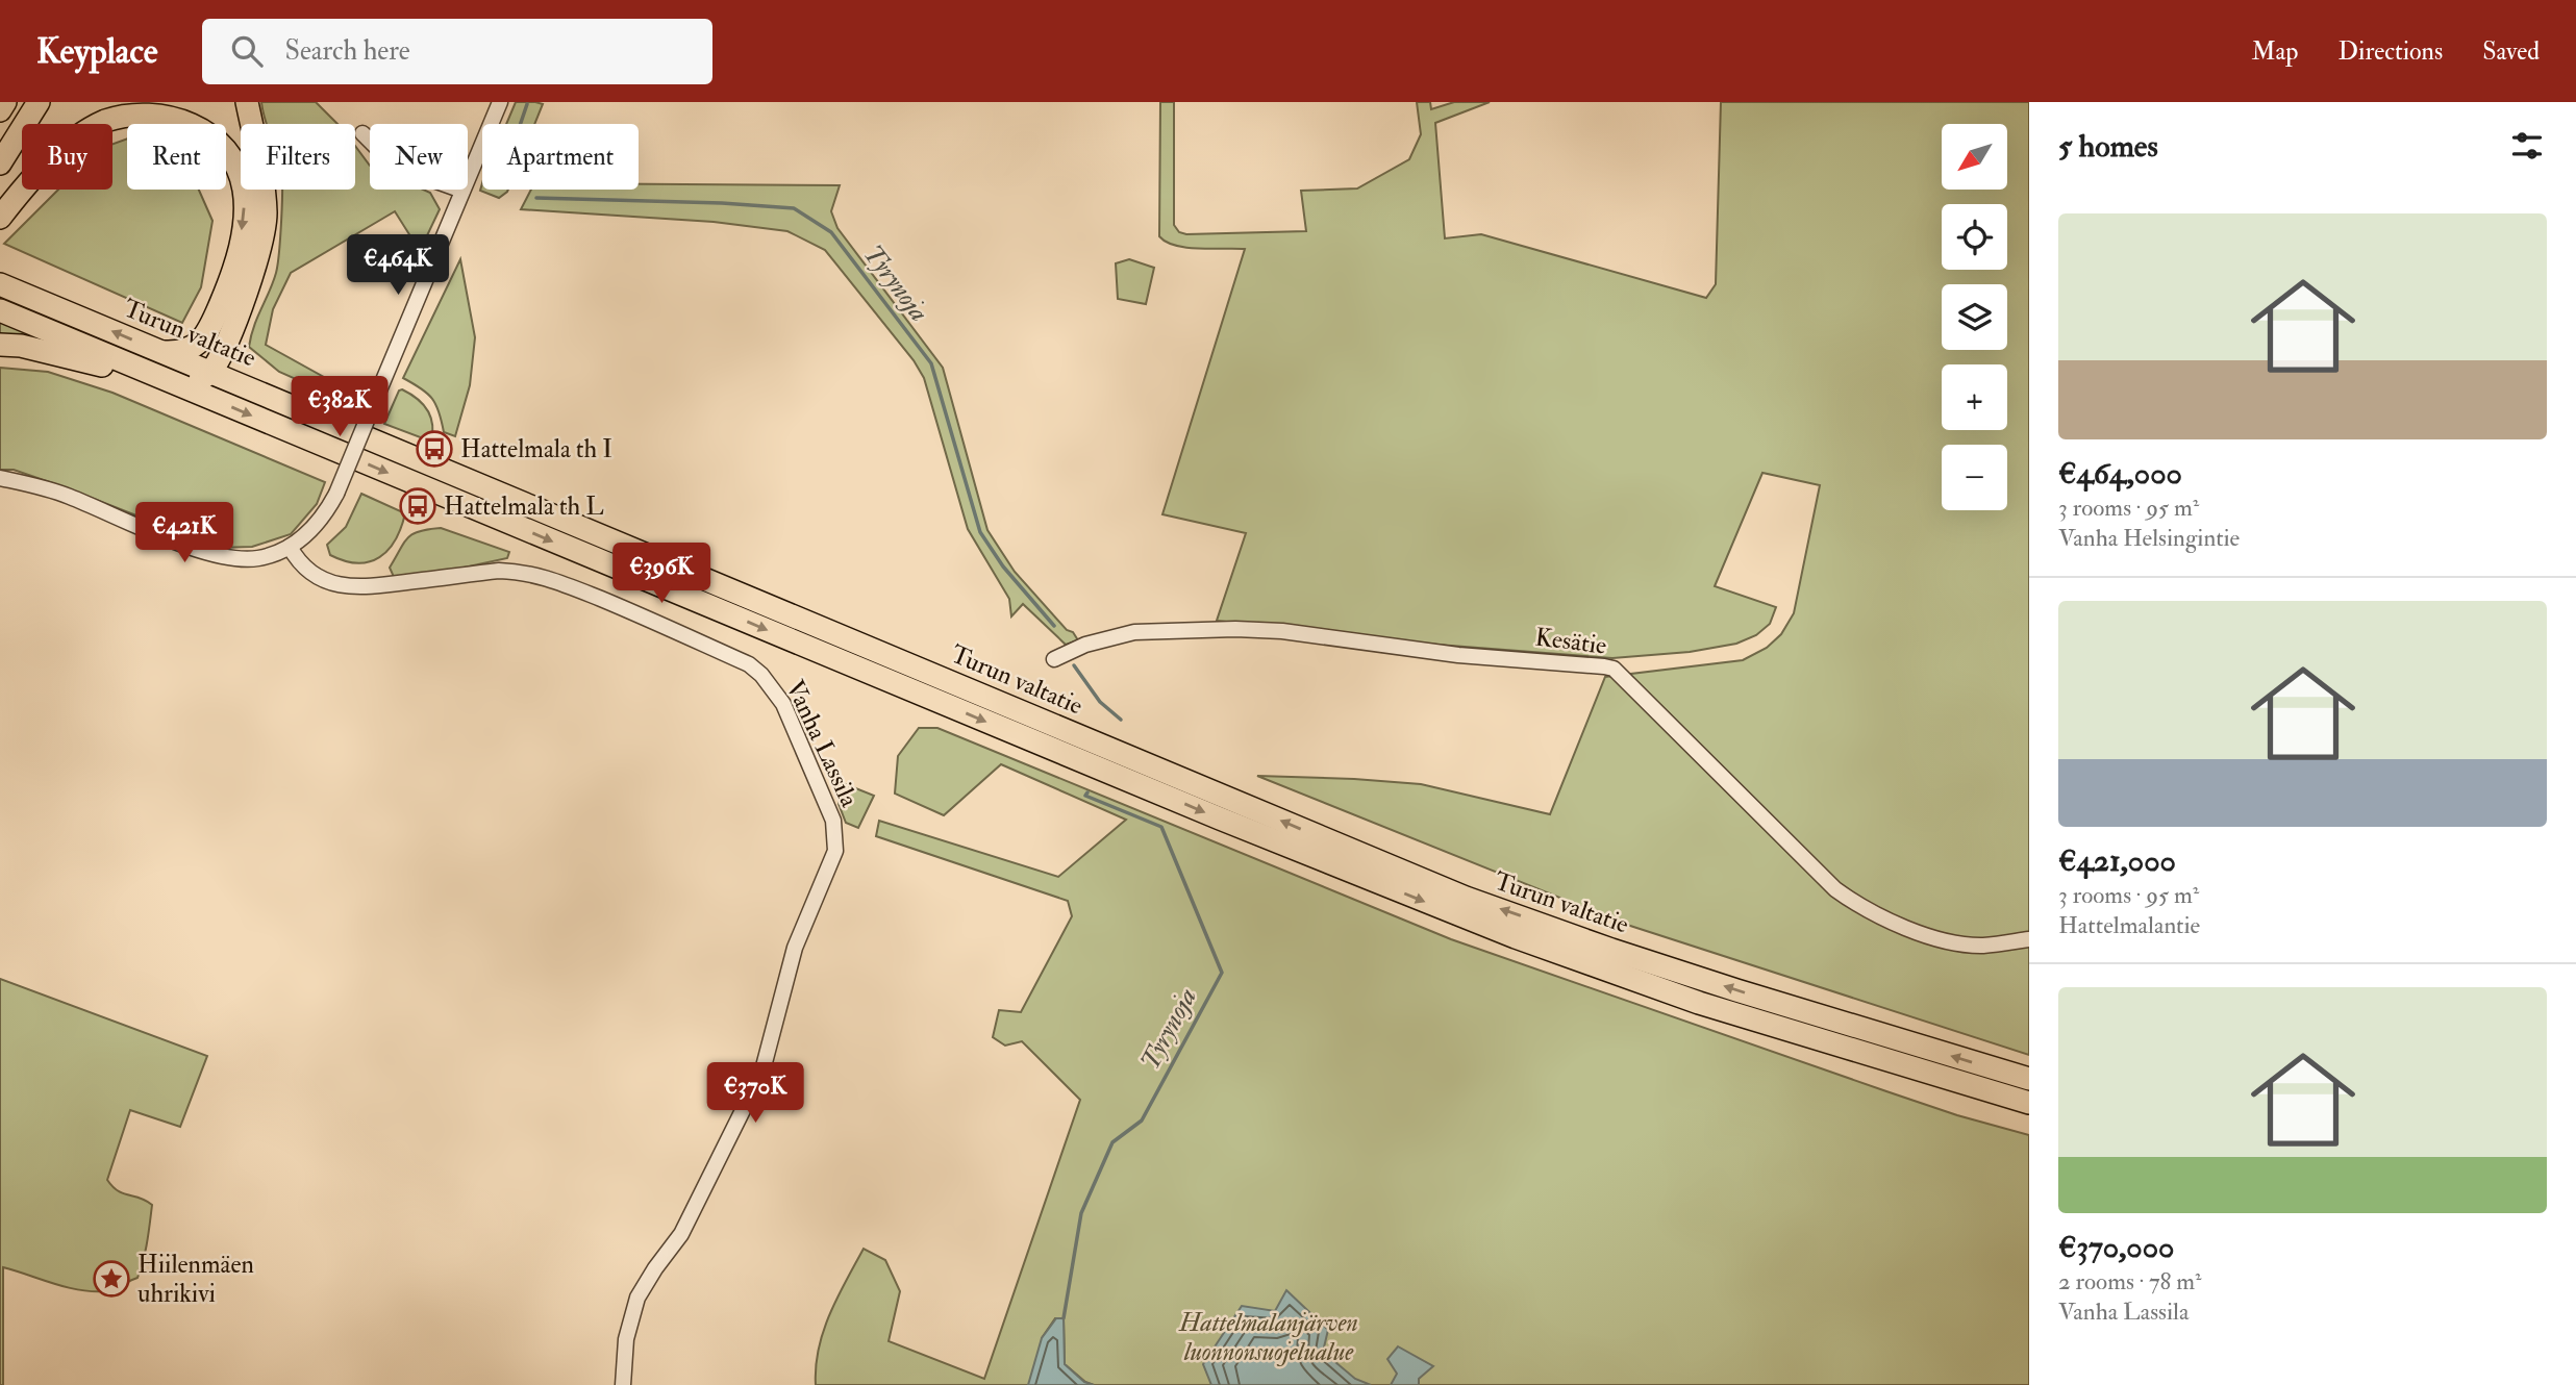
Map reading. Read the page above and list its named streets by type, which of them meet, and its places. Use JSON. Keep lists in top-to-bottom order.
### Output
{
  "streets": {
    "highway": ["Turun valtatie"],
    "street": ["Kesätie", "Vanha Lassila"]
  },
  "water": ["Tyrynoja"],
  "parks": ["Hattelmalanjärven luonnonsuojelualue"],
  "places": {
    "bus stop": ["Hattelmala th I", "Hattelmala th L"],
    "place": ["Hiilenmäen uhrikivi"]
  },
  "north": "bottom left",
  "page": {
    "header": "Keyplace",
    "search": "Search here",
    "nav": ["Map", "Directions", "Saved"],
    "heading": "5 homes",
    "map_buttons": ["+", "−"],
    "chip": [
      "Buy",
      "Rent",
      "Filters",
      "New",
      "Apartment"
    ],
    "list": [
      {
        "name": "€464,000",
        "note": "3 rooms · 95 m² · Vanha Helsingintie"
      },
      {
        "name": "€421,000",
        "note": "3 rooms · 95 m² · Hattelmalantie"
      },
      {
        "name": "€370,000",
        "note": "2 rooms · 78 m² · Vanha Lassila"
      }
    ],
    "price": [
      "€464K",
      "€382K",
      "€421K",
      "€396K",
      "€370K"
    ]
  }
}
